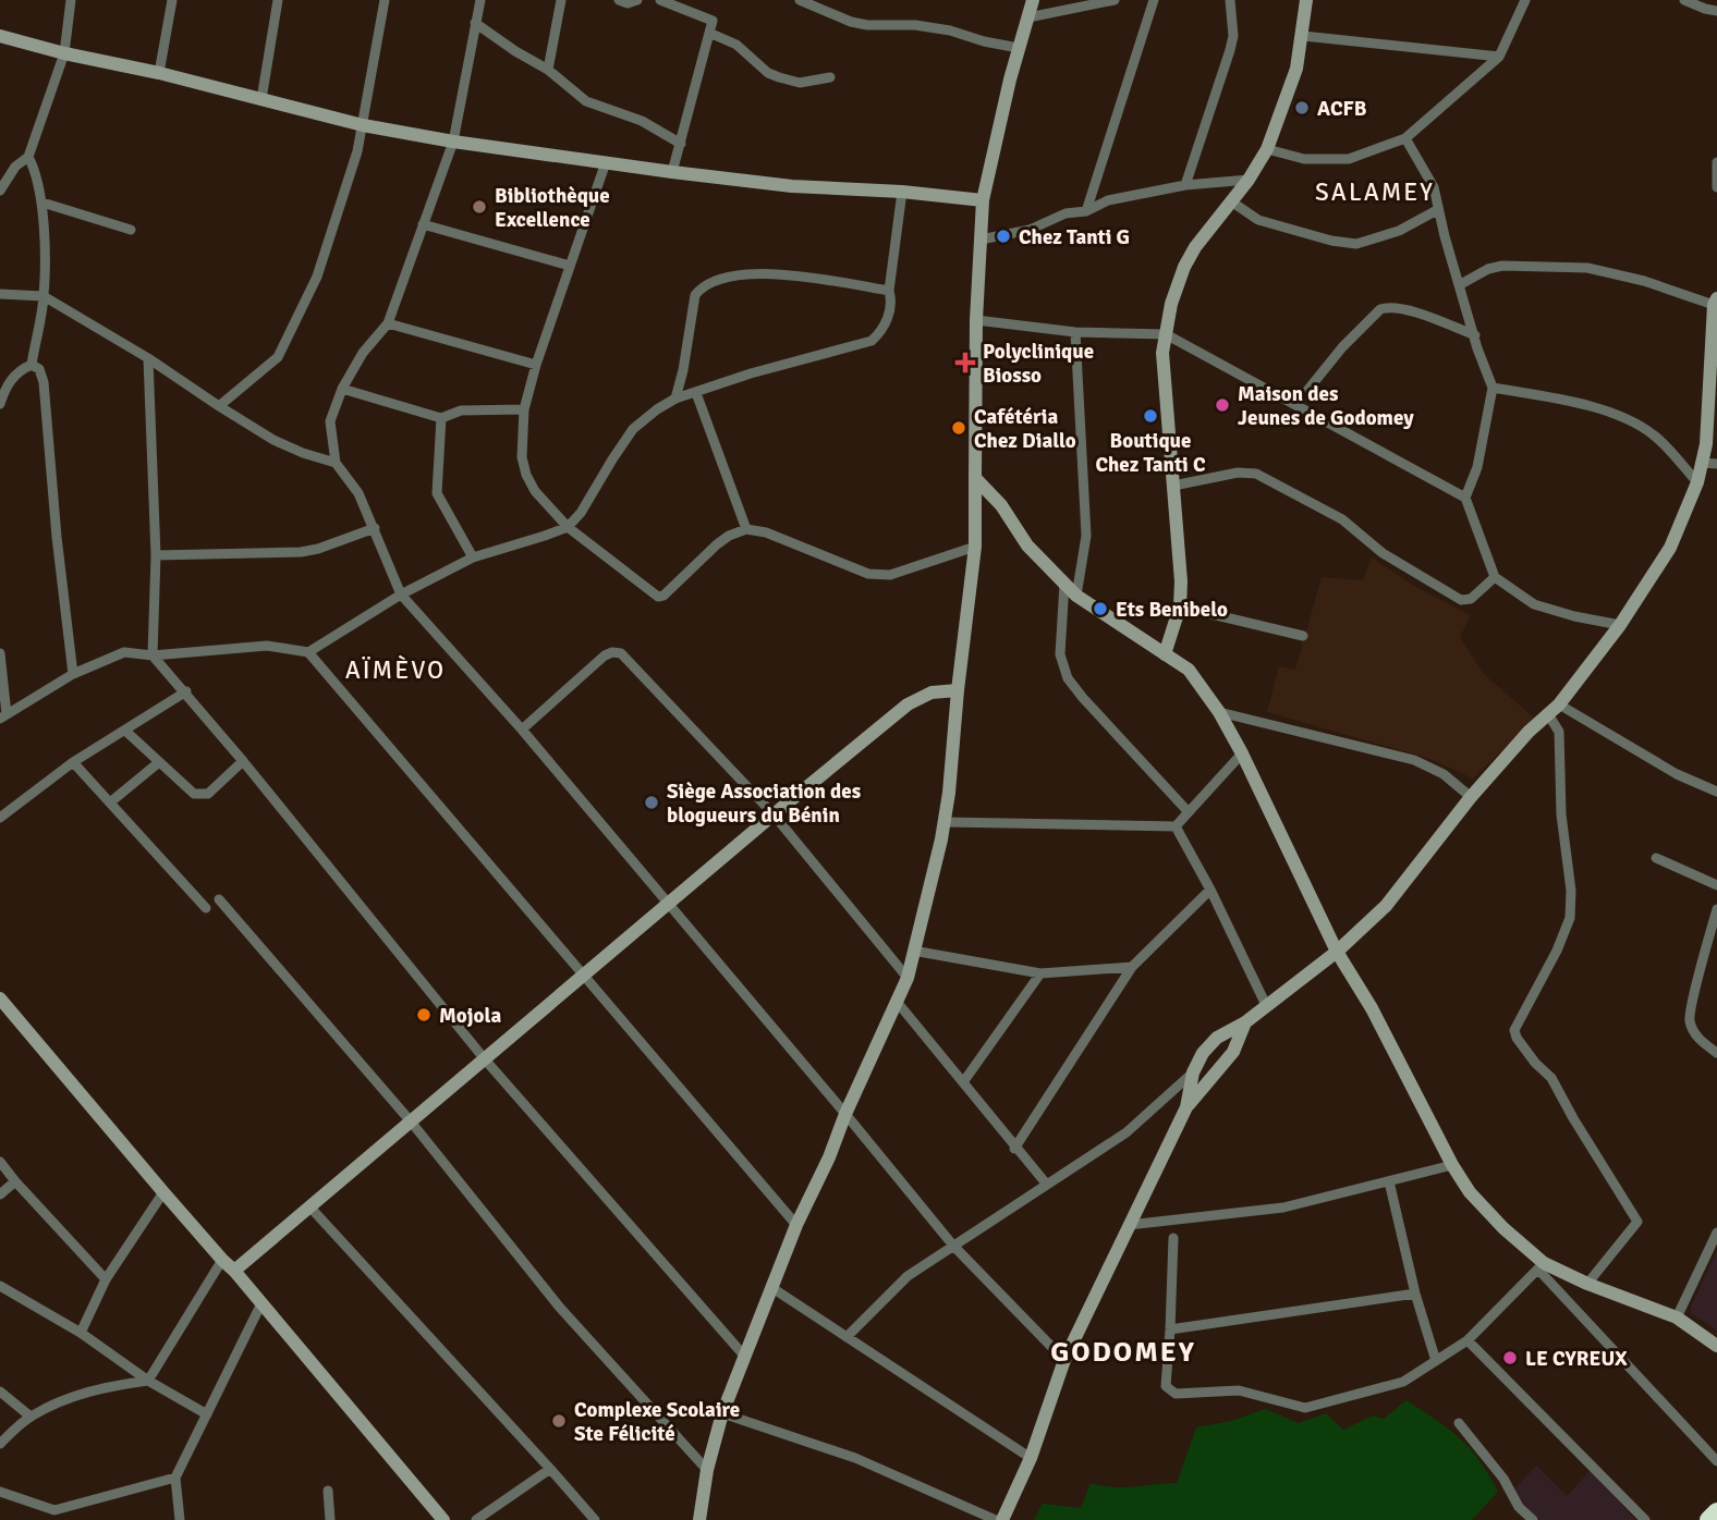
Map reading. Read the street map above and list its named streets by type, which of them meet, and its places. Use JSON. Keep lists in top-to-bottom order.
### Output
{
  "districts": ["SALAMEY", "AÏMÈVO", "GODOMEY"],
  "places": {
    "other": [
      "ACFB",
      "Bibliothèque Excellence",
      "Chez Tanti G",
      "Maison des Jeunes de Godomey",
      "Boutique Chez Tanti C",
      "Cafétéria Chez Diallo",
      "Ets Benibelo",
      "Siège Association des blogueurs du Bénin",
      "Mojola",
      "LE CYREUX",
      "Complexe Scolaire Ste Félicité"
    ],
    "health": ["Polyclinique Biosso"]
  }
}
